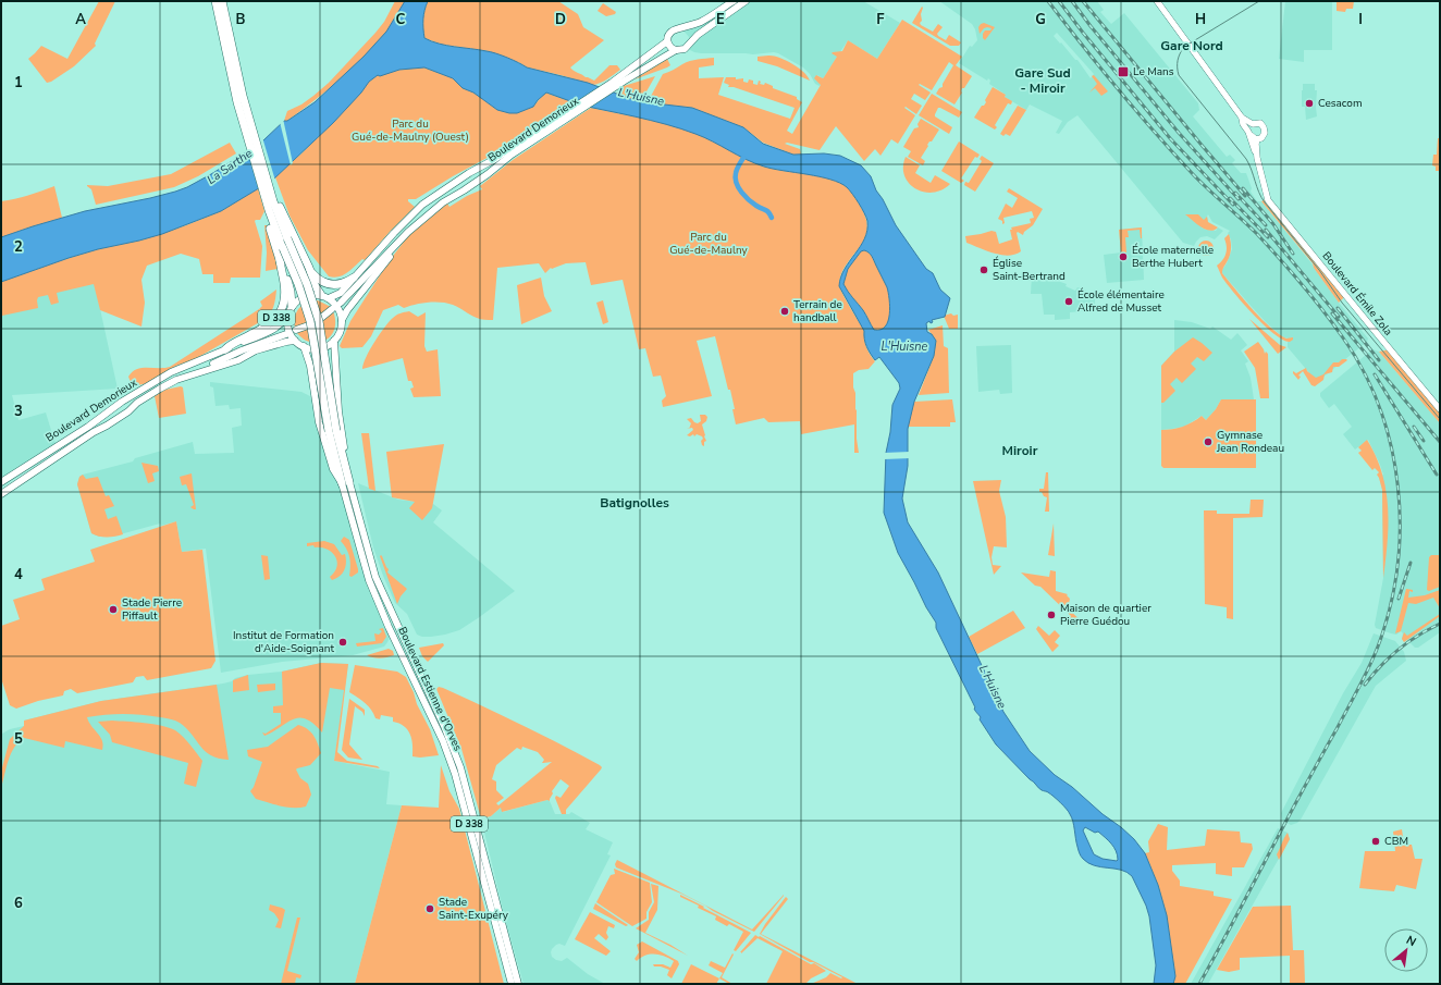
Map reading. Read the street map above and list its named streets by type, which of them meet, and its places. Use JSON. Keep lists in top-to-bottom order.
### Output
{
  "streets": {
    "highway": ["D 338", "Boulevard Estienne d'Orves"],
    "main road": ["Boulevard Demorieux", "Boulevard Émile Zola"]
  },
  "crossings": [
    ["D 338", "Boulevard Estienne d'Orves"]
  ],
  "districts": [
    "Gare Nord",
    "Gare Sud - Miroir",
    "Miroir",
    "Batignolles"
  ],
  "water": ["L'Huisne", "La Sarthe"],
  "parks": ["Parc du Gué-de-Maulny (Ouest)", "Parc du Gué-de-Maulny"],
  "places": {
    "transit": ["Le Mans"],
    "other": [
      "Cesacom",
      "École maternelle Berthe Hubert",
      "Église Saint-Bertrand",
      "École élémentaire Alfred de Musset",
      "Terrain de handball",
      "Gymnase Jean Rondeau",
      "Stade Pierre Piffault",
      "Maison de quartier Pierre Guédou",
      "Institut de Formation d'Aide-Soignant",
      "CBM",
      "Stade Saint-Exupéry"
    ]
  },
  "north": "top right",
  "grid": {
    "columns": [
      "A",
      "B",
      "C",
      "D",
      "E",
      "F",
      "G",
      "H",
      "I"
    ],
    "rows": [
      "1",
      "2",
      "3",
      "4",
      "5",
      "6"
    ]
  }
}
